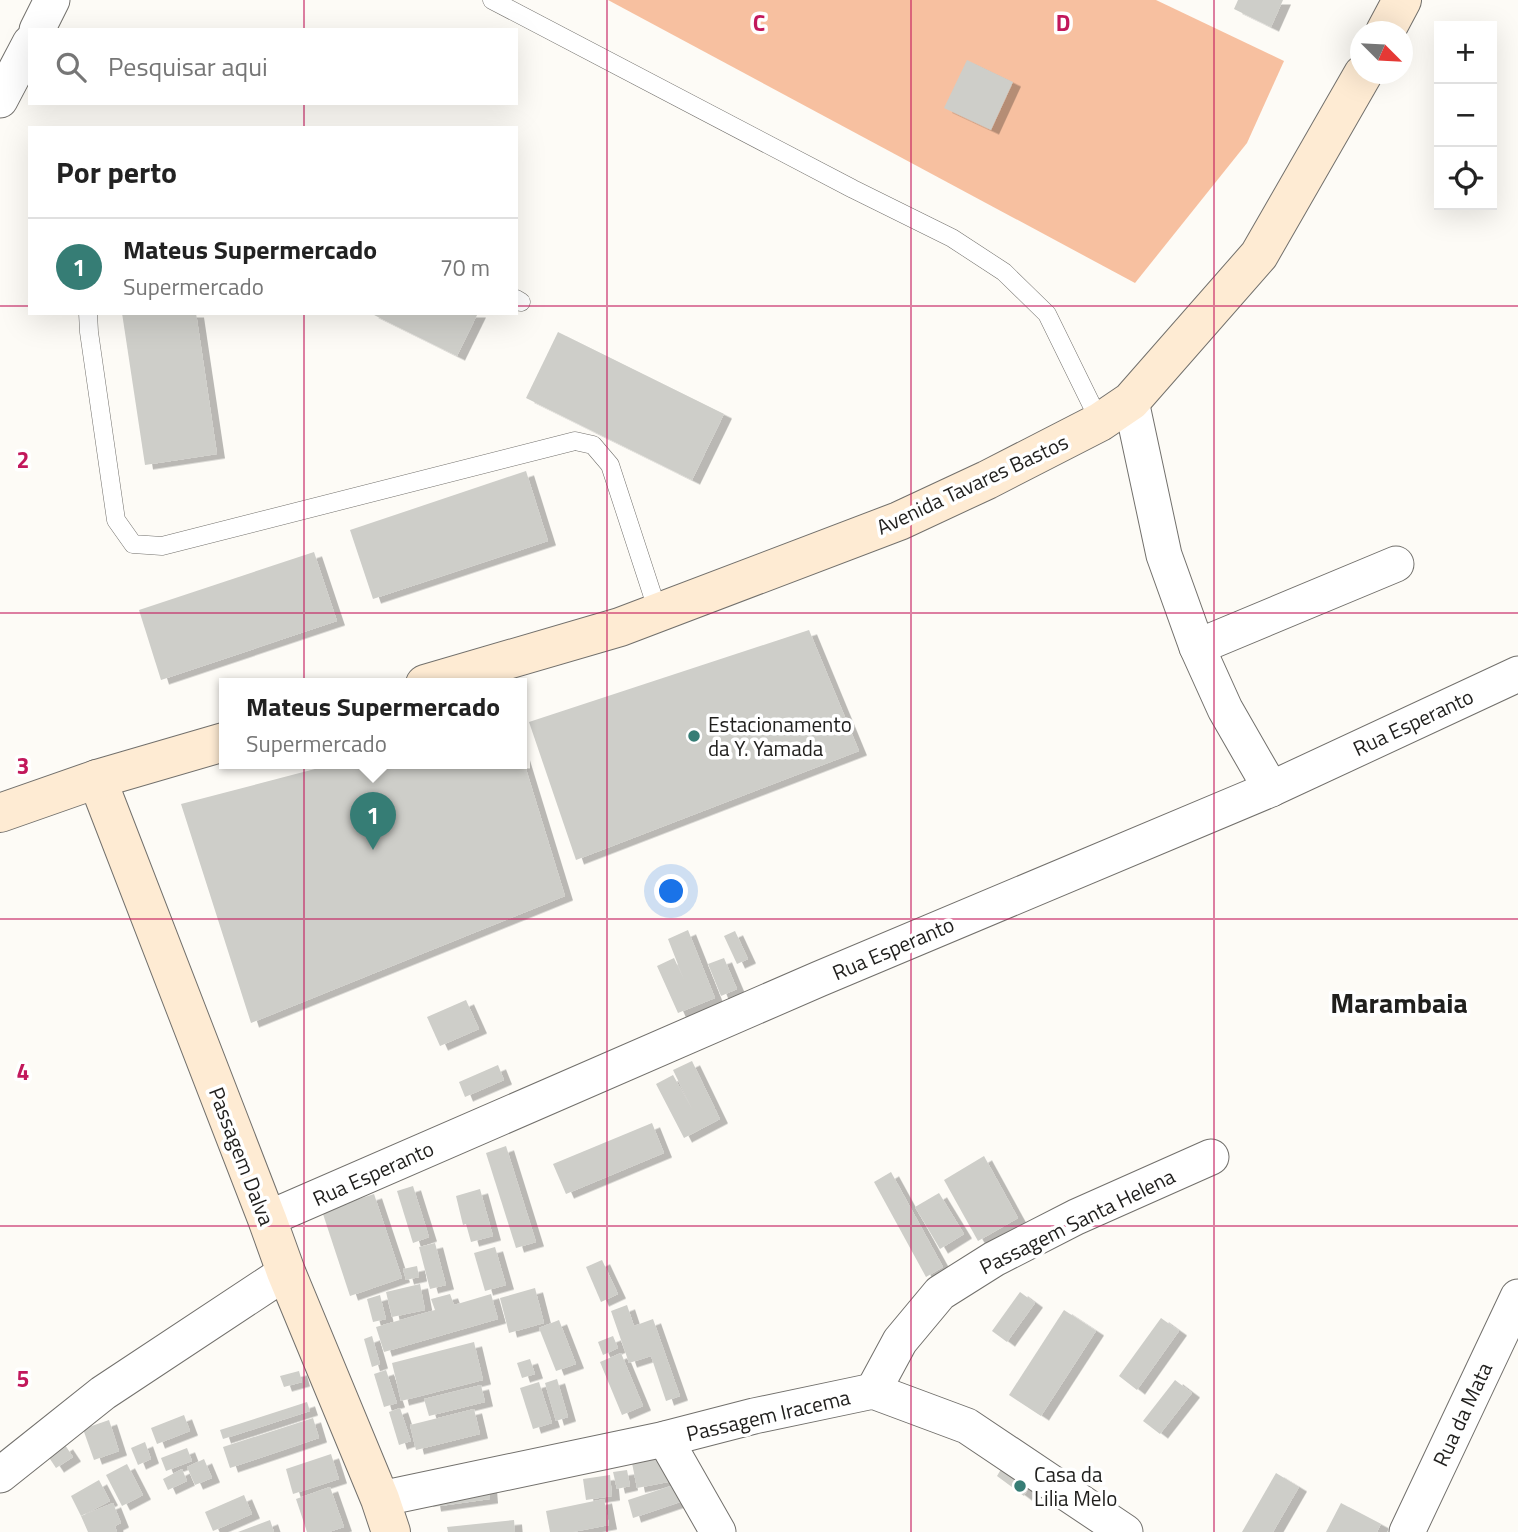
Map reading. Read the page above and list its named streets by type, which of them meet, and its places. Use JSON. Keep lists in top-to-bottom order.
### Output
{
  "streets": {
    "main road": ["Avenida Tavares Bastos", "Passagem Dalva"],
    "street": [
      "Rua Esperanto",
      "Passagem Santa Helena",
      "Rua da Mata",
      "Passagem Iracema"
    ]
  },
  "crossings": [
    ["Rua Esperanto", "Passagem Dalva"],
    ["Passagem Dalva", "Passagem Iracema"],
    ["Passagem Santa Helena", "Passagem Iracema"]
  ],
  "districts": ["Marambaia"],
  "places": ["Estacionamento da Y. Yamada", "Casa da Lilia Melo"],
  "north": "bottom right",
  "page": {
    "map_buttons": ["+", "−"],
    "search": "Pesquisar aqui",
    "heading": "Por perto",
    "list": [
      {
        "mark": "1",
        "name": "Mateus Supermercado",
        "note": "Supermercado",
        "value": "70 m"
      }
    ],
    "popup": ["Mateus Supermercado", "Supermercado"],
    "pins": "1"
  },
  "grid": {
    "columns": ["C", "D"],
    "rows": [
      "2",
      "3",
      "4",
      "5"
    ]
  }
}
